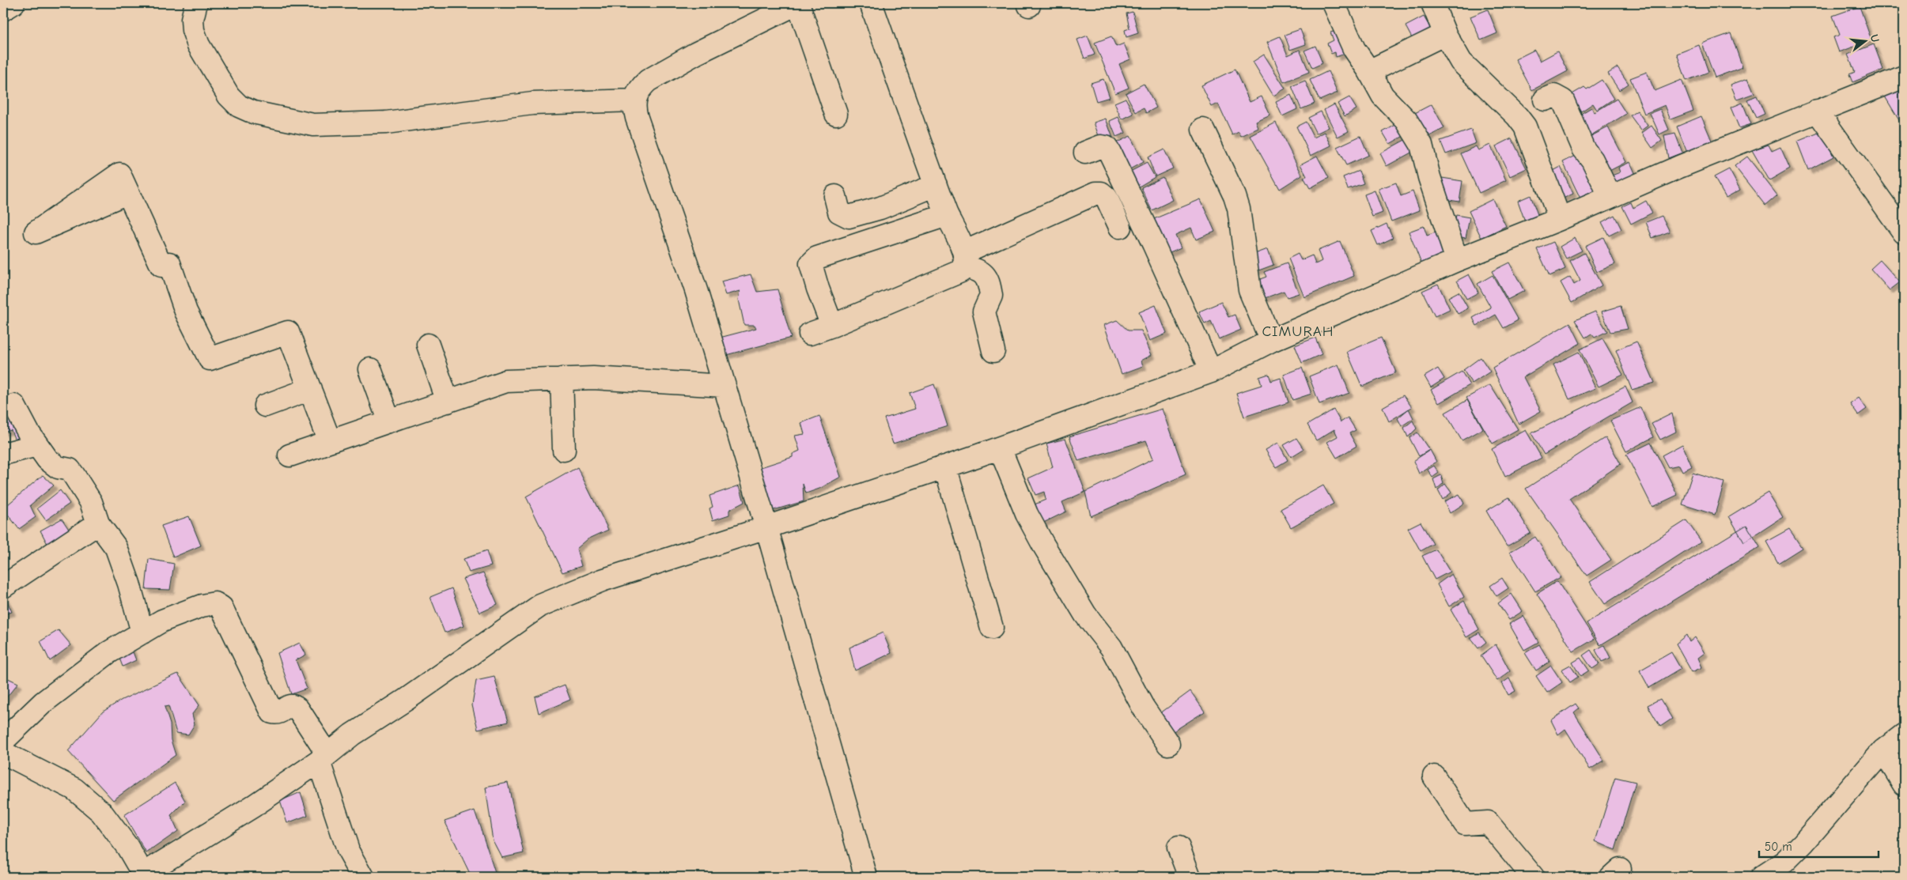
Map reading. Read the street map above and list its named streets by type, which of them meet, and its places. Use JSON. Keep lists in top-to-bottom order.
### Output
{
  "districts": ["CIMURAH"],
  "scale_bar": "50 m",
  "north": "right"
}
